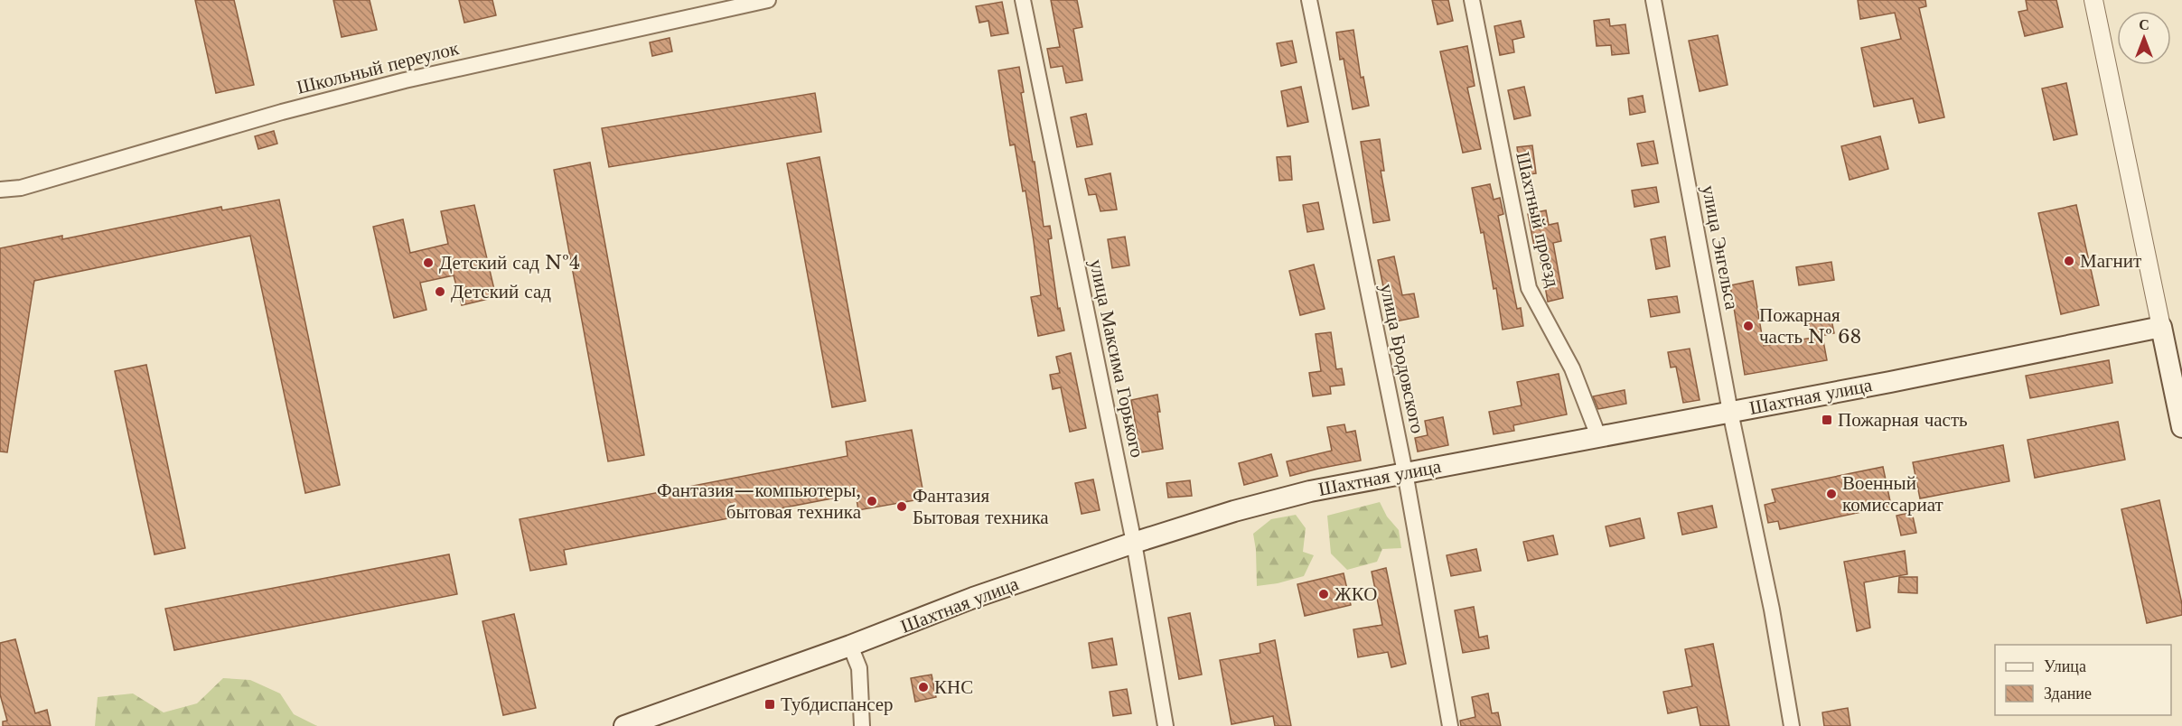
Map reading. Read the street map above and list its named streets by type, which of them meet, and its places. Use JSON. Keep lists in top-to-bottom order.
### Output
{
  "streets": {
    "main road": ["Шахтная улица"],
    "street": [
      "Школьный переулок",
      "Шахтный проезд",
      "улица Энгельса",
      "улица Максима Горького",
      "улица Бродовского"
    ]
  },
  "crossings": [
    ["Шахтный проезд", "Шахтная улица"],
    ["улица Энгельса", "Шахтная улица"],
    ["улица Максима Горького", "Шахтная улица"],
    ["улица Бродовского", "Шахтная улица"]
  ],
  "places": {
    "other": [
      "Магнит",
      "Детский сад №4",
      "Детский сад",
      "Пожарная часть № 68",
      "Военный комиссариат",
      "Фантазия—компьютеры, бытовая техника",
      "Фантазия Бытовая техника",
      "ЖКО",
      "КНС"
    ],
    "transit": ["Пожарная часть", "Тубдиспансер"]
  },
  "legend": ["Улица", "Здание"],
  "north": "top"
}
